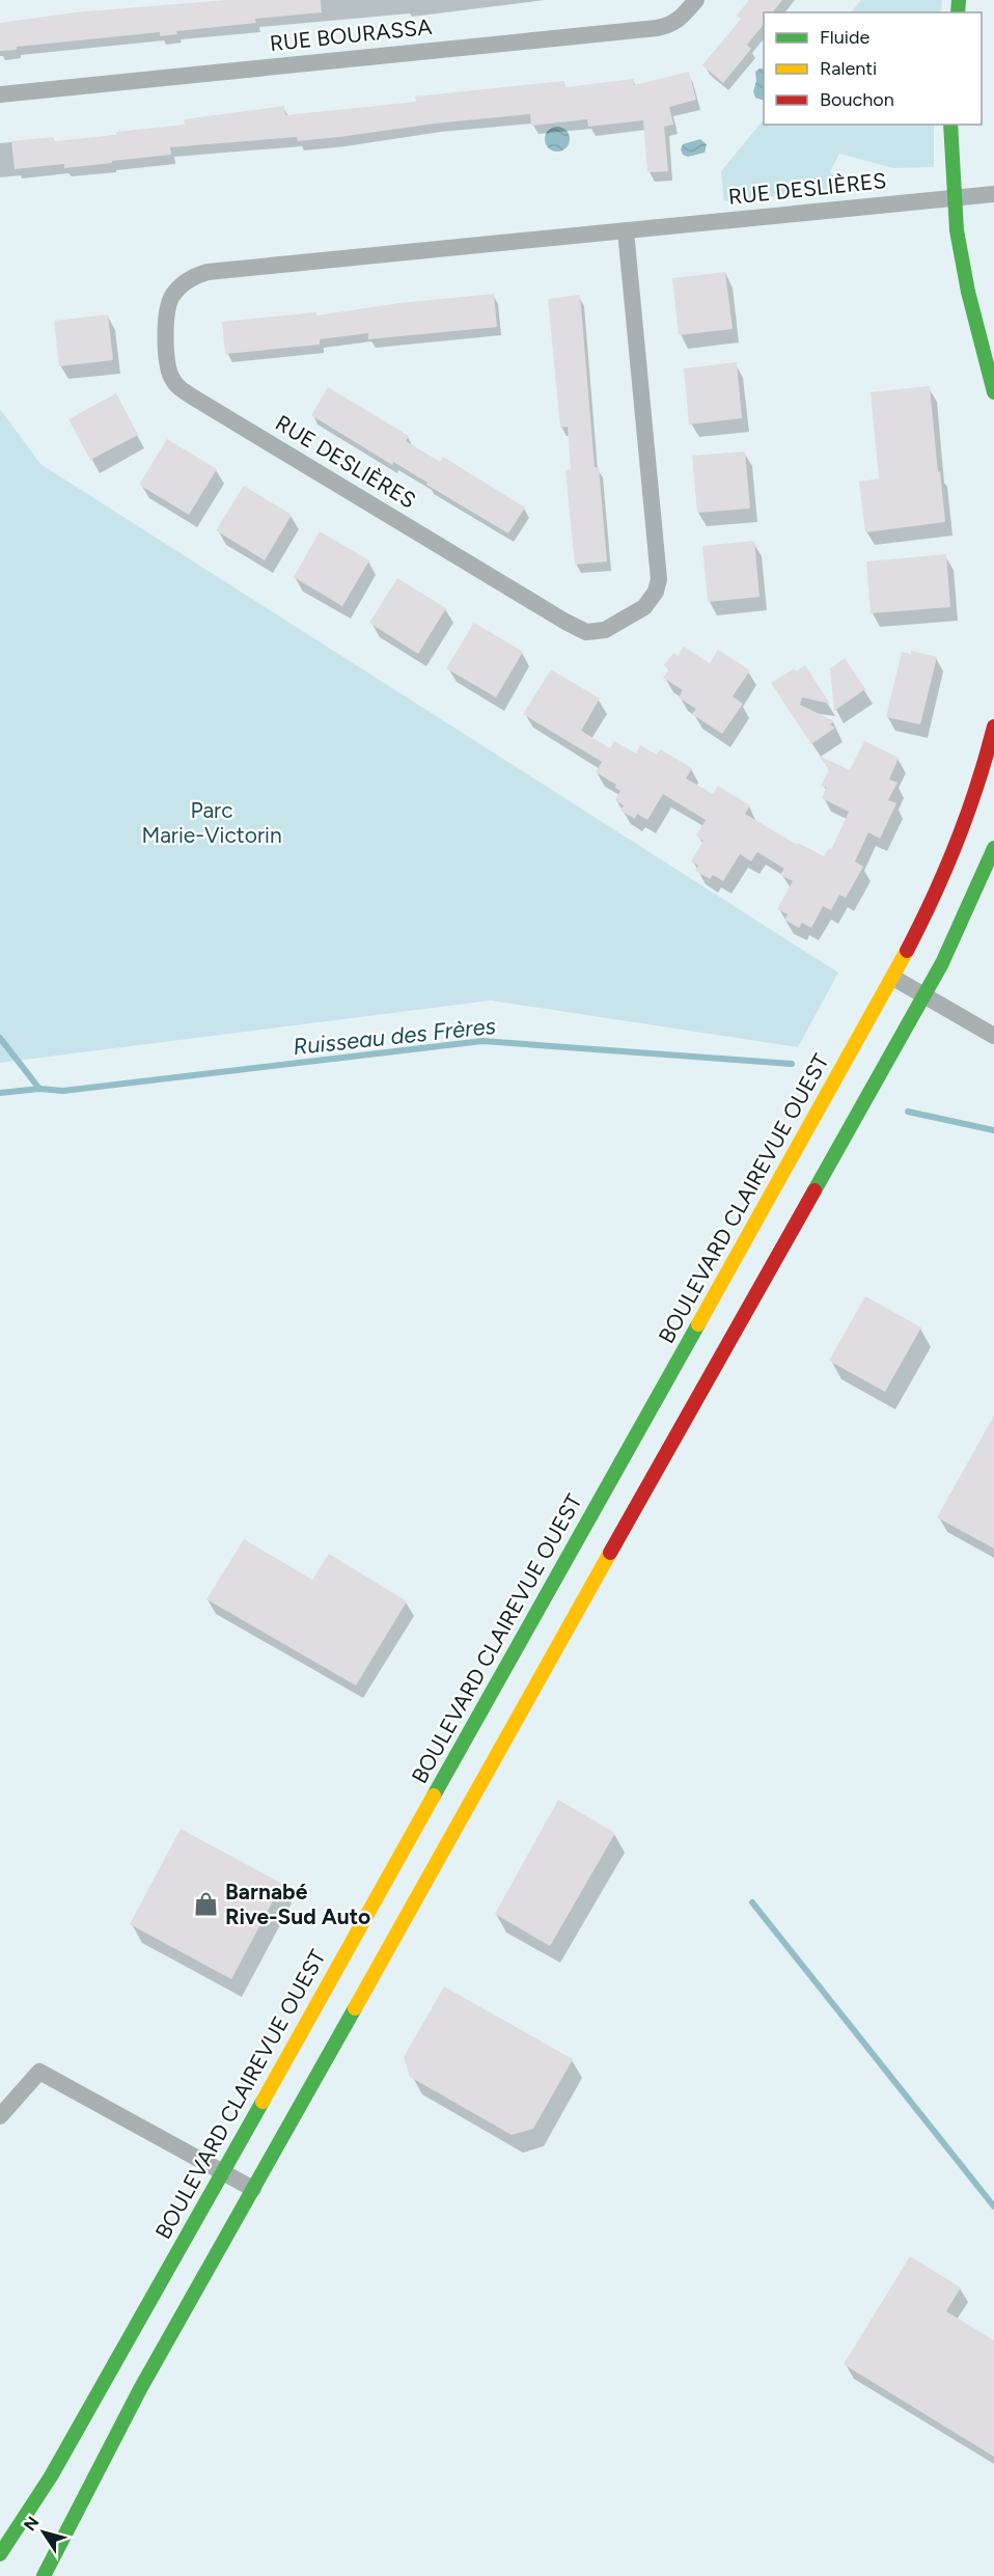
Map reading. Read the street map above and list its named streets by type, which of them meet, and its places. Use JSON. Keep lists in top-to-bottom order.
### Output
{
  "streets": {
    "street": ["RUE BOURASSA", "RUE DESLIÈRES", "BOULEVARD CLAIREVUE OUEST"]
  },
  "water": ["Ruisseau des Frères"],
  "parks": ["Parc Marie-Victorin"],
  "places": {
    "shop": ["Barnabé Rive-Sud Auto"]
  },
  "legend": ["Fluide", "Ralenti", "Bouchon"],
  "north": "top left"
}
